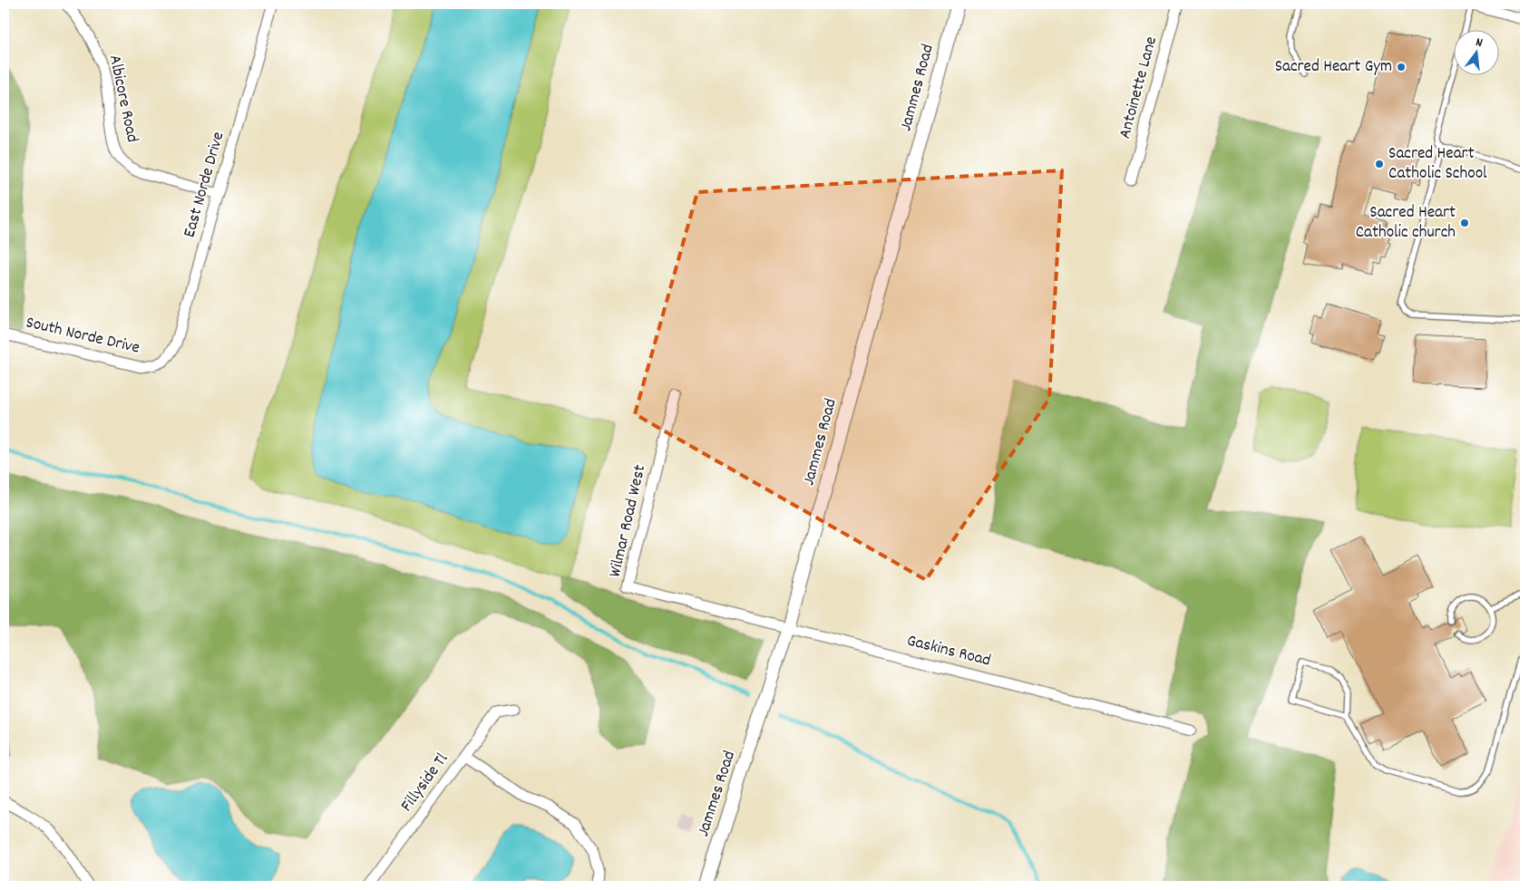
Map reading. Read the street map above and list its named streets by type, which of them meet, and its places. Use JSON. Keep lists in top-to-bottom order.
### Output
{
  "streets": {
    "street": [
      "Jammes Road",
      "Antoinette Lane",
      "Albicore Road",
      "East Norde Drive",
      "South Norde Drive",
      "Wilmar Road West",
      "Gaskins Road",
      "Fillyside Tl"
    ]
  },
  "crossings": [
    ["Jammes Road", "Gaskins Road"],
    ["Albicore Road", "East Norde Drive"],
    ["East Norde Drive", "South Norde Drive"],
    ["Wilmar Road West", "Gaskins Road"]
  ],
  "places": ["Sacred Heart Gym", "Sacred Heart Catholic School", "Sacred Heart Catholic church"],
  "north": "top"
}
